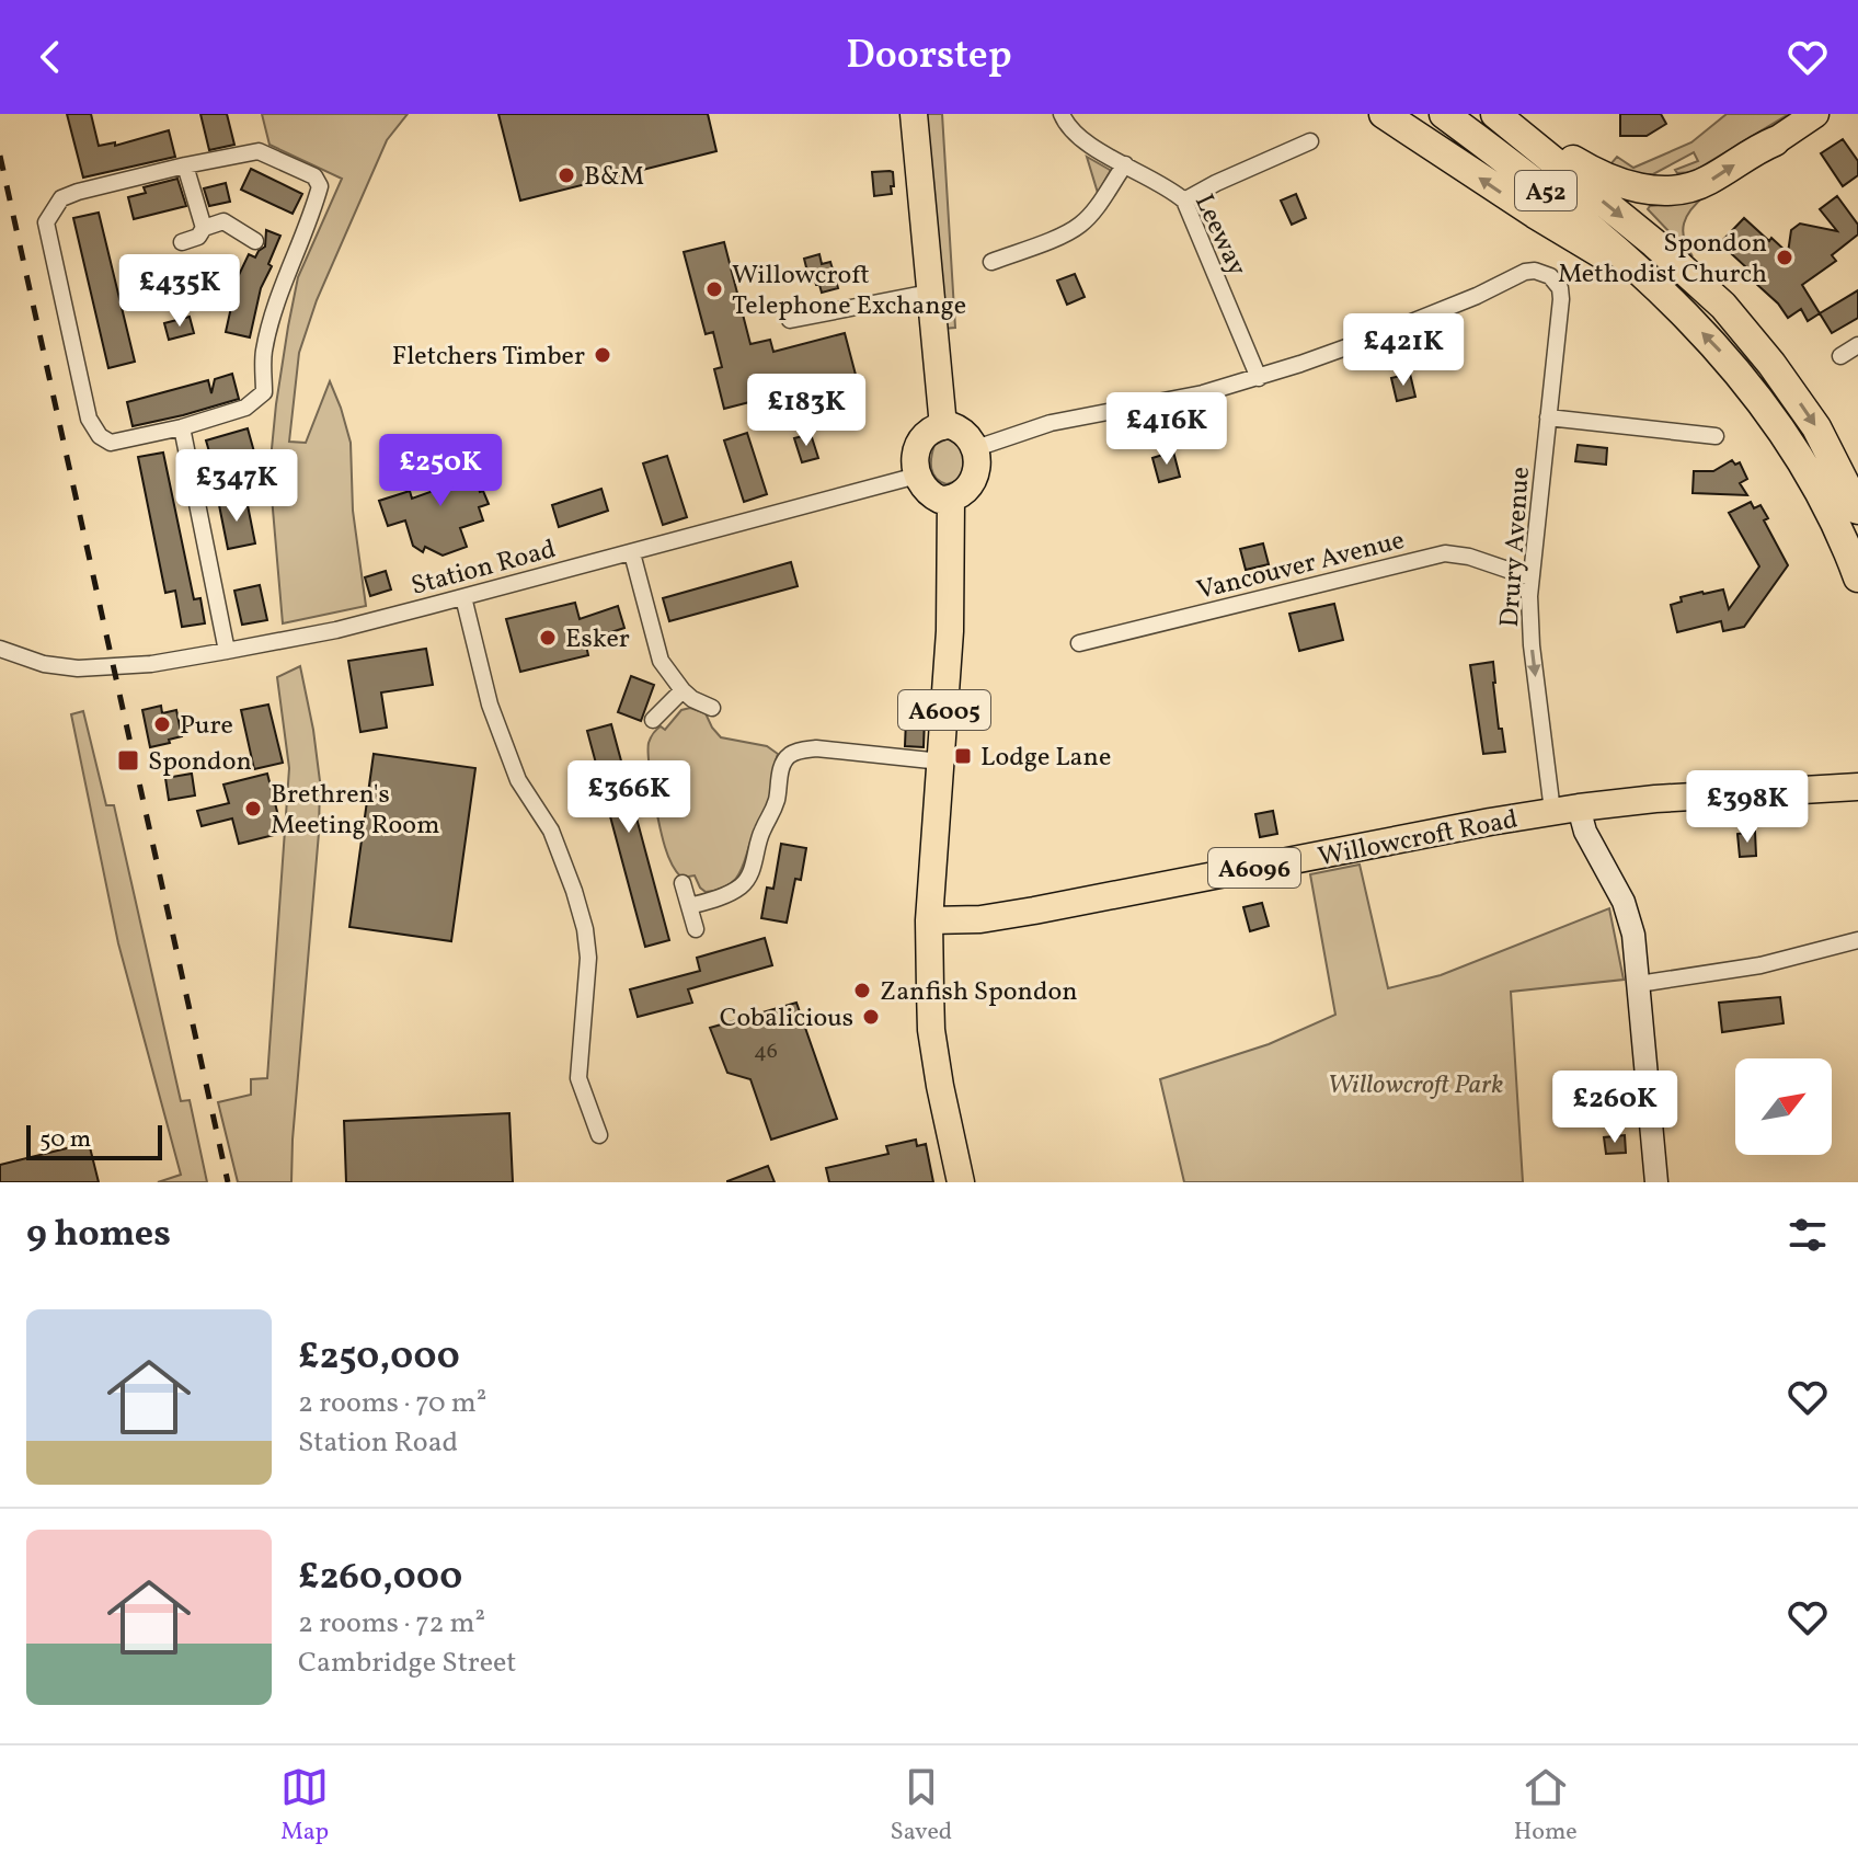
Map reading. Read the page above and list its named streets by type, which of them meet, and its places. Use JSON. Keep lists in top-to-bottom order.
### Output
{
  "streets": {
    "highway": ["A52"],
    "main road": ["A6005", "Willowcroft Road", "A6096"],
    "street": [
      "Leeway",
      "Drury Avenue",
      "Vancouver Avenue",
      "Station Road"
    ]
  },
  "crossings": [
    ["Leeway", "Drury Avenue"],
    ["Drury Avenue", "Vancouver Avenue"],
    ["Drury Avenue", "Willowcroft Road"],
    ["Station Road", "A6005"],
    ["A6005", "Willowcroft Road"]
  ],
  "parks": ["Willowcroft Park"],
  "places": {
    "other": [
      "B&M",
      "Spondon Methodist Church",
      "Willowcroft Telephone Exchange",
      "Fletchers Timber",
      "Esker",
      "Pure",
      "Brethren's Meeting Room",
      "Zanfish Spondon",
      "Cobalicious"
    ],
    "transit": ["Lodge Lane", "Spondon"]
  },
  "house_numbers": ["46"],
  "scale_bar": "50 m",
  "north": "top right",
  "page": {
    "header": "Doorstep",
    "price": [
      "£435K",
      "£421K",
      "£183K",
      "£416K",
      "£250K",
      "£347K",
      "£366K",
      "£398K",
      "£260K"
    ],
    "scale": "50 m",
    "heading": "9 homes",
    "list": [
      {
        "name": "£250,000",
        "note": "2 rooms · 70 m² · Station Road"
      },
      {
        "name": "£260,000",
        "note": "2 rooms · 72 m² · Cambridge Street"
      }
    ],
    "tabs": ["Map", "Saved", "Home"]
  }
}
